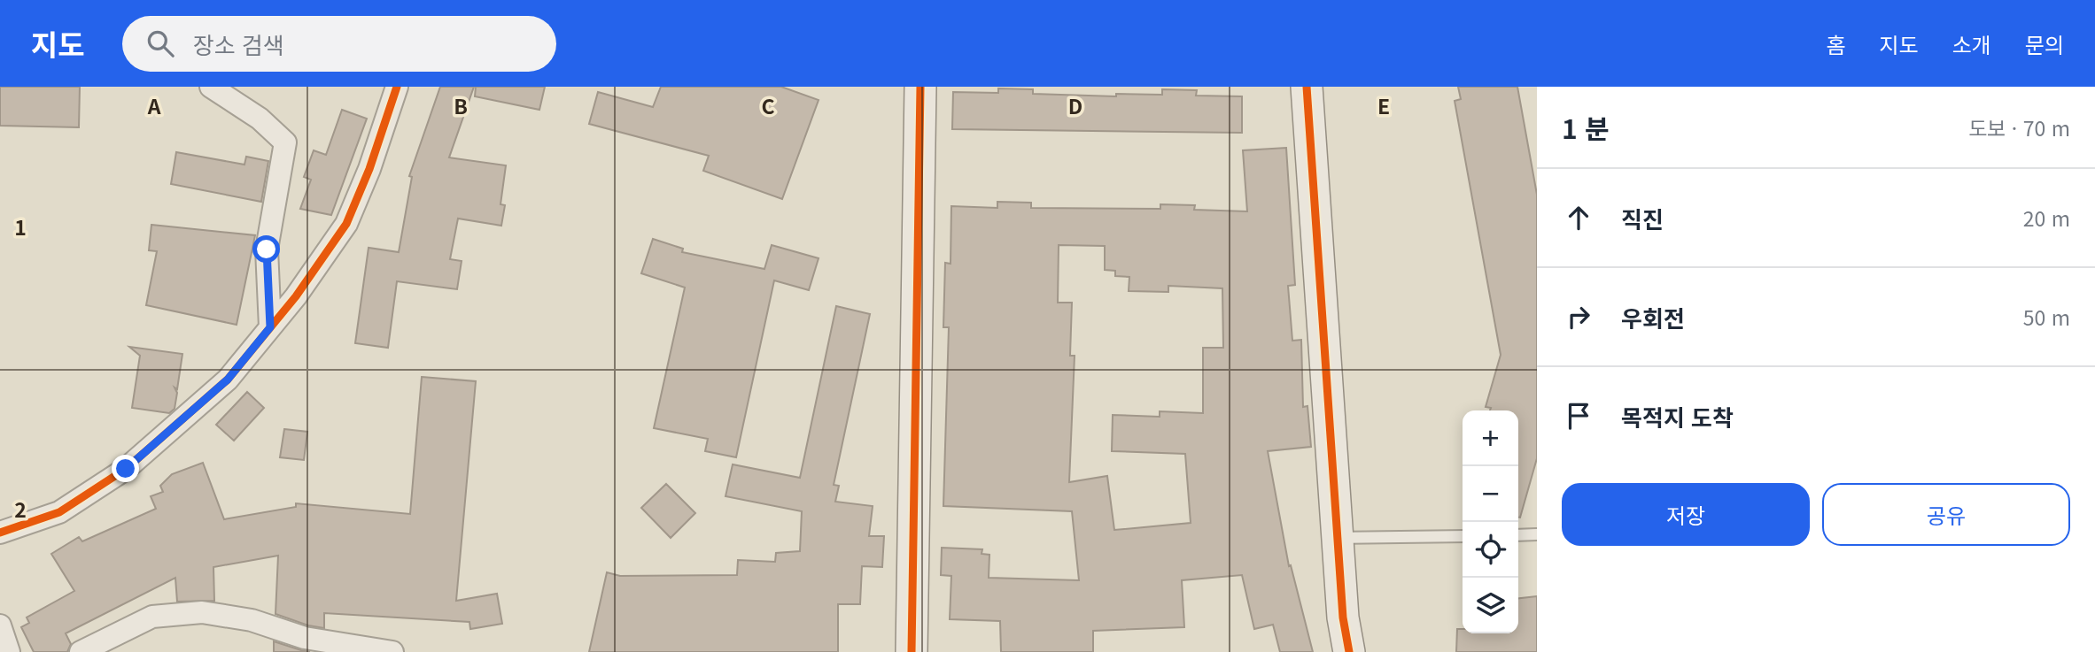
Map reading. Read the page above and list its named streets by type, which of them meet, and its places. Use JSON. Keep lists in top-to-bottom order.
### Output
{
  "page": {
    "header": "지도",
    "search": "장소 검색",
    "nav": [
      "홈",
      "지도",
      "소개",
      "문의"
    ],
    "heading": ["1 분", "도보 · 70 m"],
    "list": [
      ["직진", "20 m"],
      ["우회전", "50 m"],
      "목적지 도착"
    ],
    "map_buttons": ["+", "−"],
    "buttons": ["저장", "공유"]
  },
  "grid": {
    "columns": [
      "A",
      "B",
      "C",
      "D",
      "E"
    ],
    "rows": ["1", "2"]
  }
}
